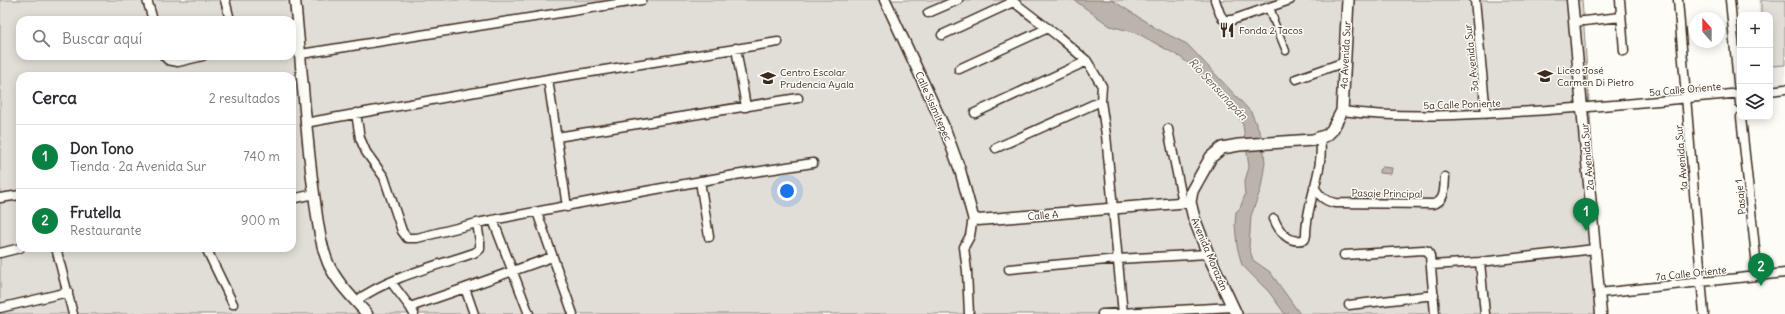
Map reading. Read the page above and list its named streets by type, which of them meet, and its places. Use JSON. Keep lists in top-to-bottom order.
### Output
{
  "streets": {
    "main road": ["4a Avenida Sur", "Avenida Morazán"],
    "street": [
      "3a Avenida Sur",
      "5a Calle Oriente",
      "5a Calle Poniente",
      "Calle Sisimitepec",
      "2a Avenida Sur",
      "1a Avenida Sur",
      "Pasaje Principal",
      "Pasaje 1",
      "Calle A",
      "7a Calle Oriente"
    ]
  },
  "crossings": [
    ["4a Avenida Sur", "5a Calle Poniente"],
    ["3a Avenida Sur", "5a Calle Poniente"],
    ["5a Calle Oriente", "5a Calle Poniente"],
    ["5a Calle Oriente", "2a Avenida Sur"],
    ["5a Calle Oriente", "1a Avenida Sur"],
    ["5a Calle Poniente", "2a Avenida Sur"],
    ["Calle Sisimitepec", "Calle A"],
    ["2a Avenida Sur", "7a Calle Oriente"],
    ["1a Avenida Sur", "7a Calle Oriente"],
    ["Pasaje 1", "7a Calle Oriente"],
    ["Calle A", "Avenida Morazán"]
  ],
  "water": ["Río Sensunapán"],
  "places": {
    "restaurant": ["Fonda 2 Tacos"],
    "school or university": ["Liceo José Carmen Di Pietro", "Centro Escolar Prudencia Ayala"]
  },
  "north": "top",
  "page": {
    "map_buttons": ["+", "−"],
    "search": "Buscar aquí",
    "heading": ["Cerca", "2 resultados"],
    "list": [
      {
        "mark": "1",
        "name": "Don Tono",
        "note": "Tienda · 2a Avenida Sur",
        "value": "740 m"
      },
      {
        "mark": "2",
        "name": "Frutella",
        "note": "Restaurante",
        "value": "900 m"
      }
    ],
    "pins": ["1", "2"]
  }
}
